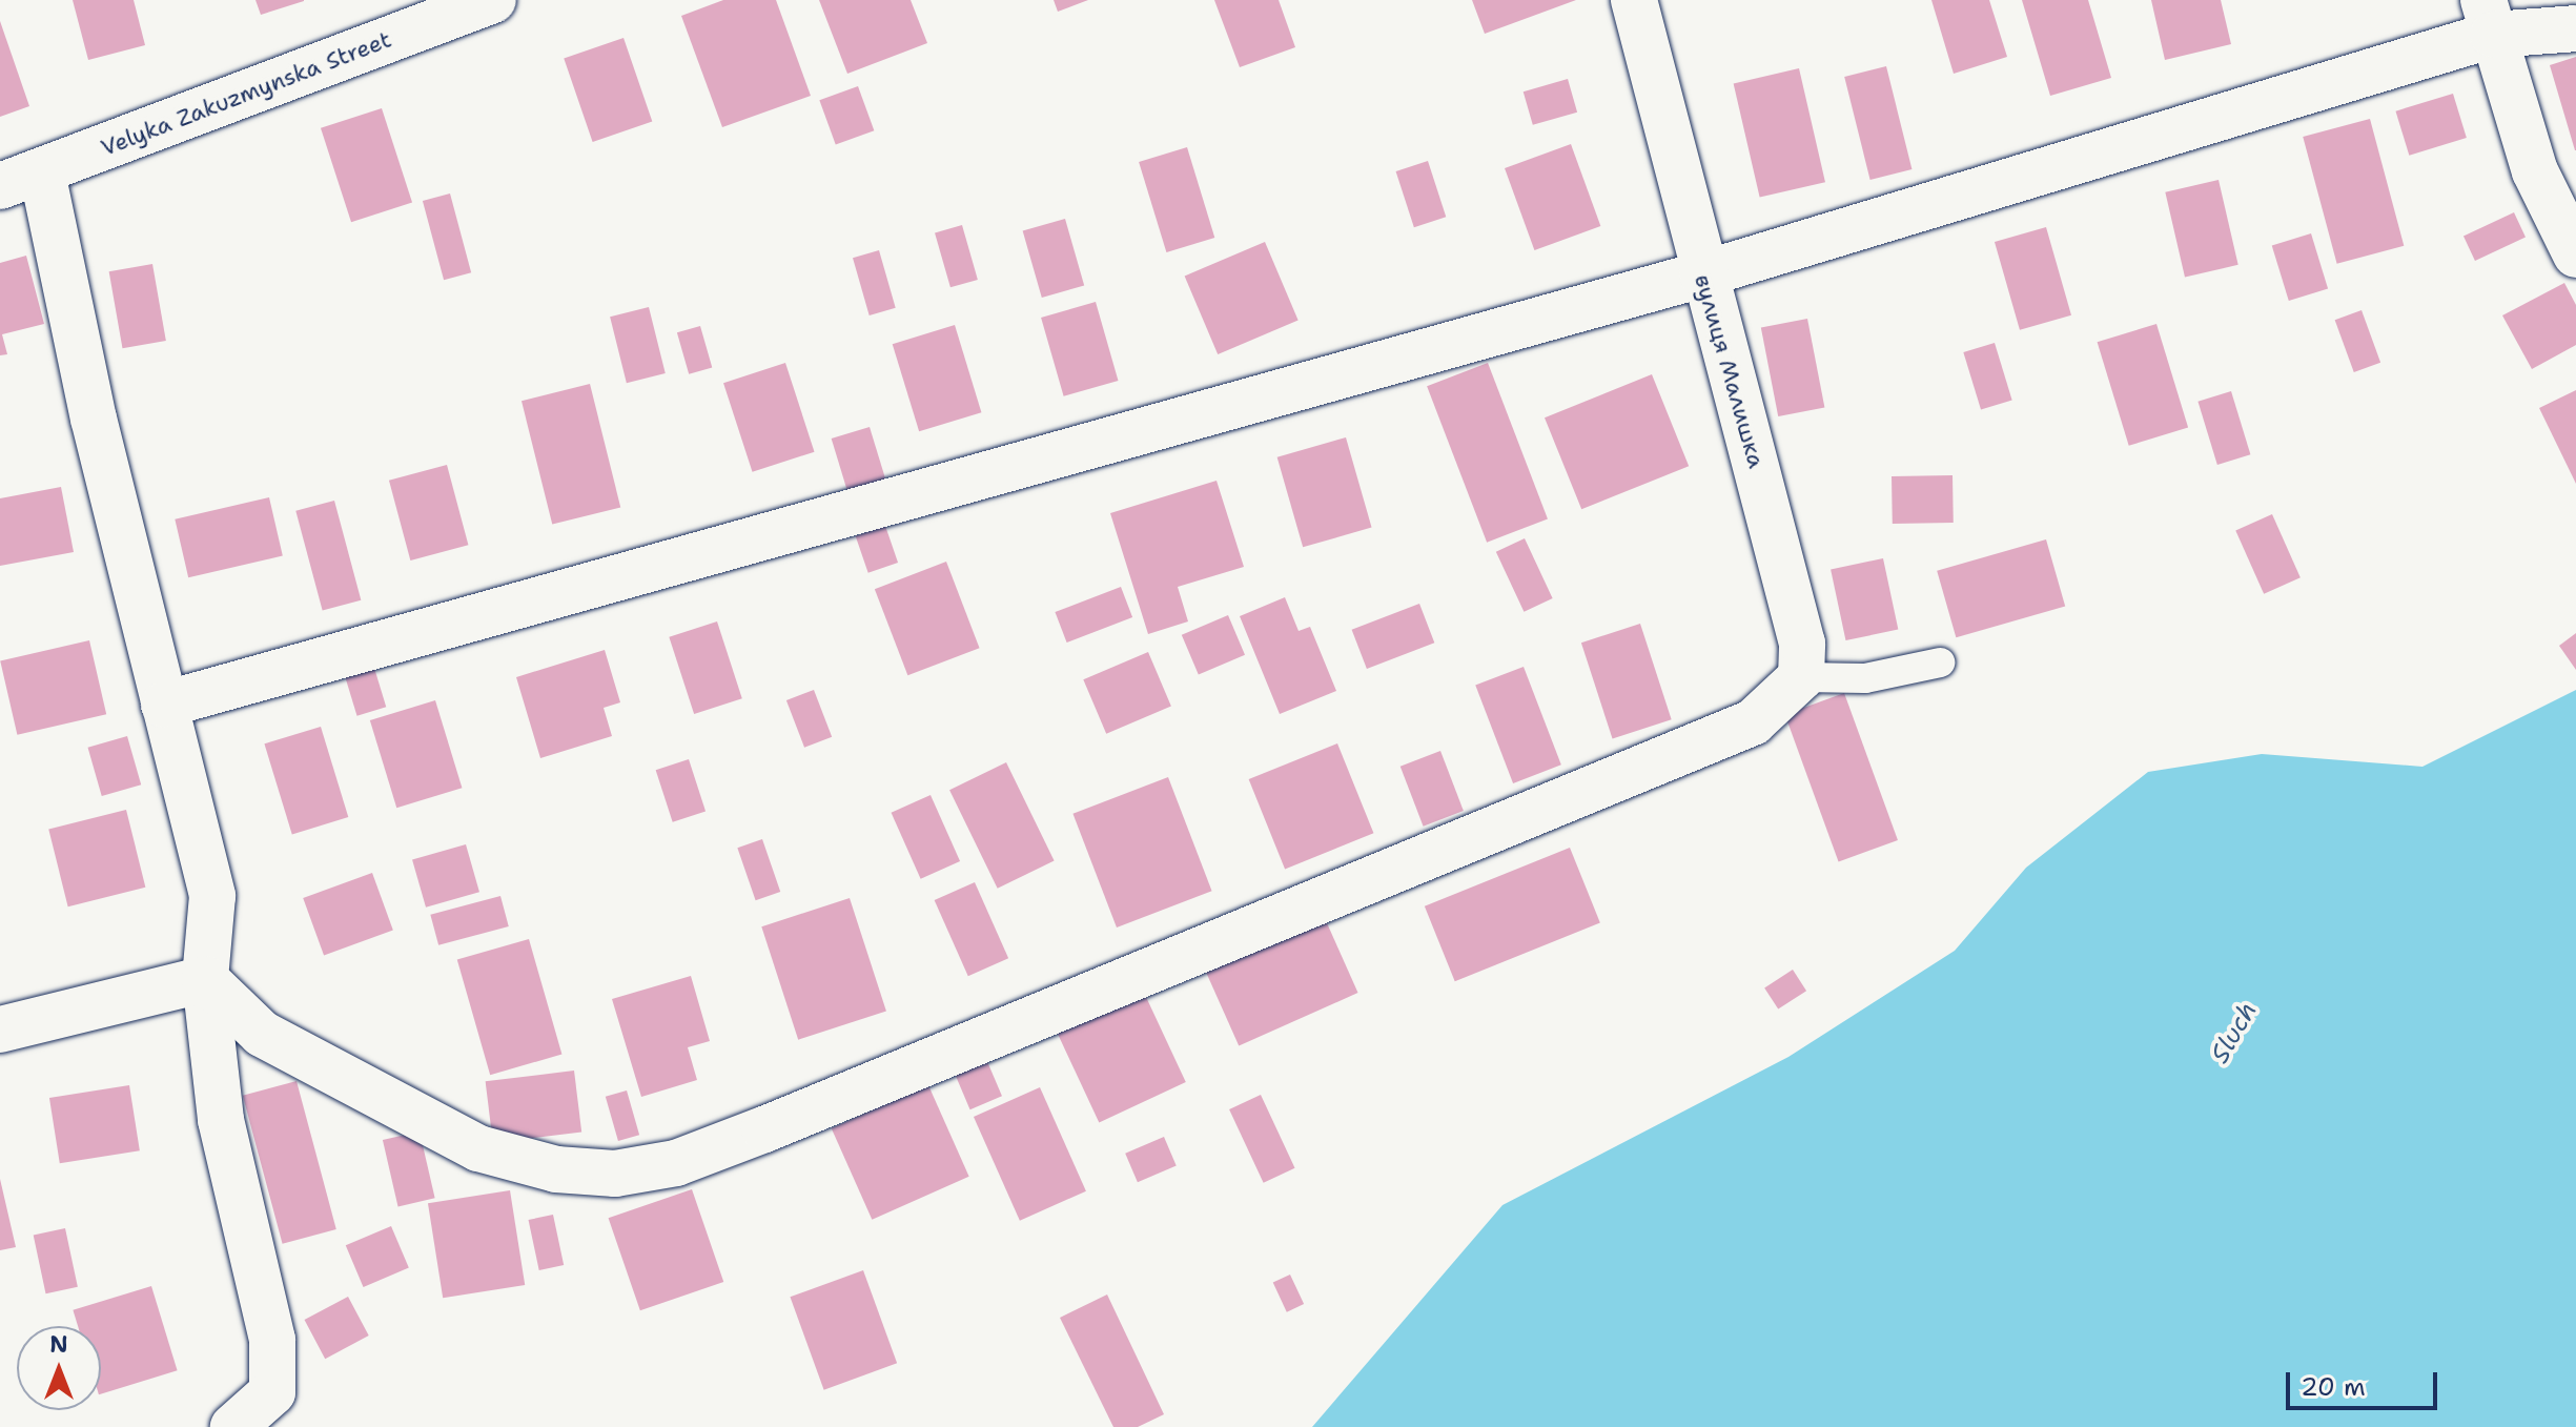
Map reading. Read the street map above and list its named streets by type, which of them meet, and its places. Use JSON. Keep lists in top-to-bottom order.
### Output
{
  "streets": {
    "street": ["Velyka Zakuzmynska Street", "вулиця Малишка"]
  },
  "water": ["Sluch"],
  "scale_bar": "20 m",
  "north": "top"
}
